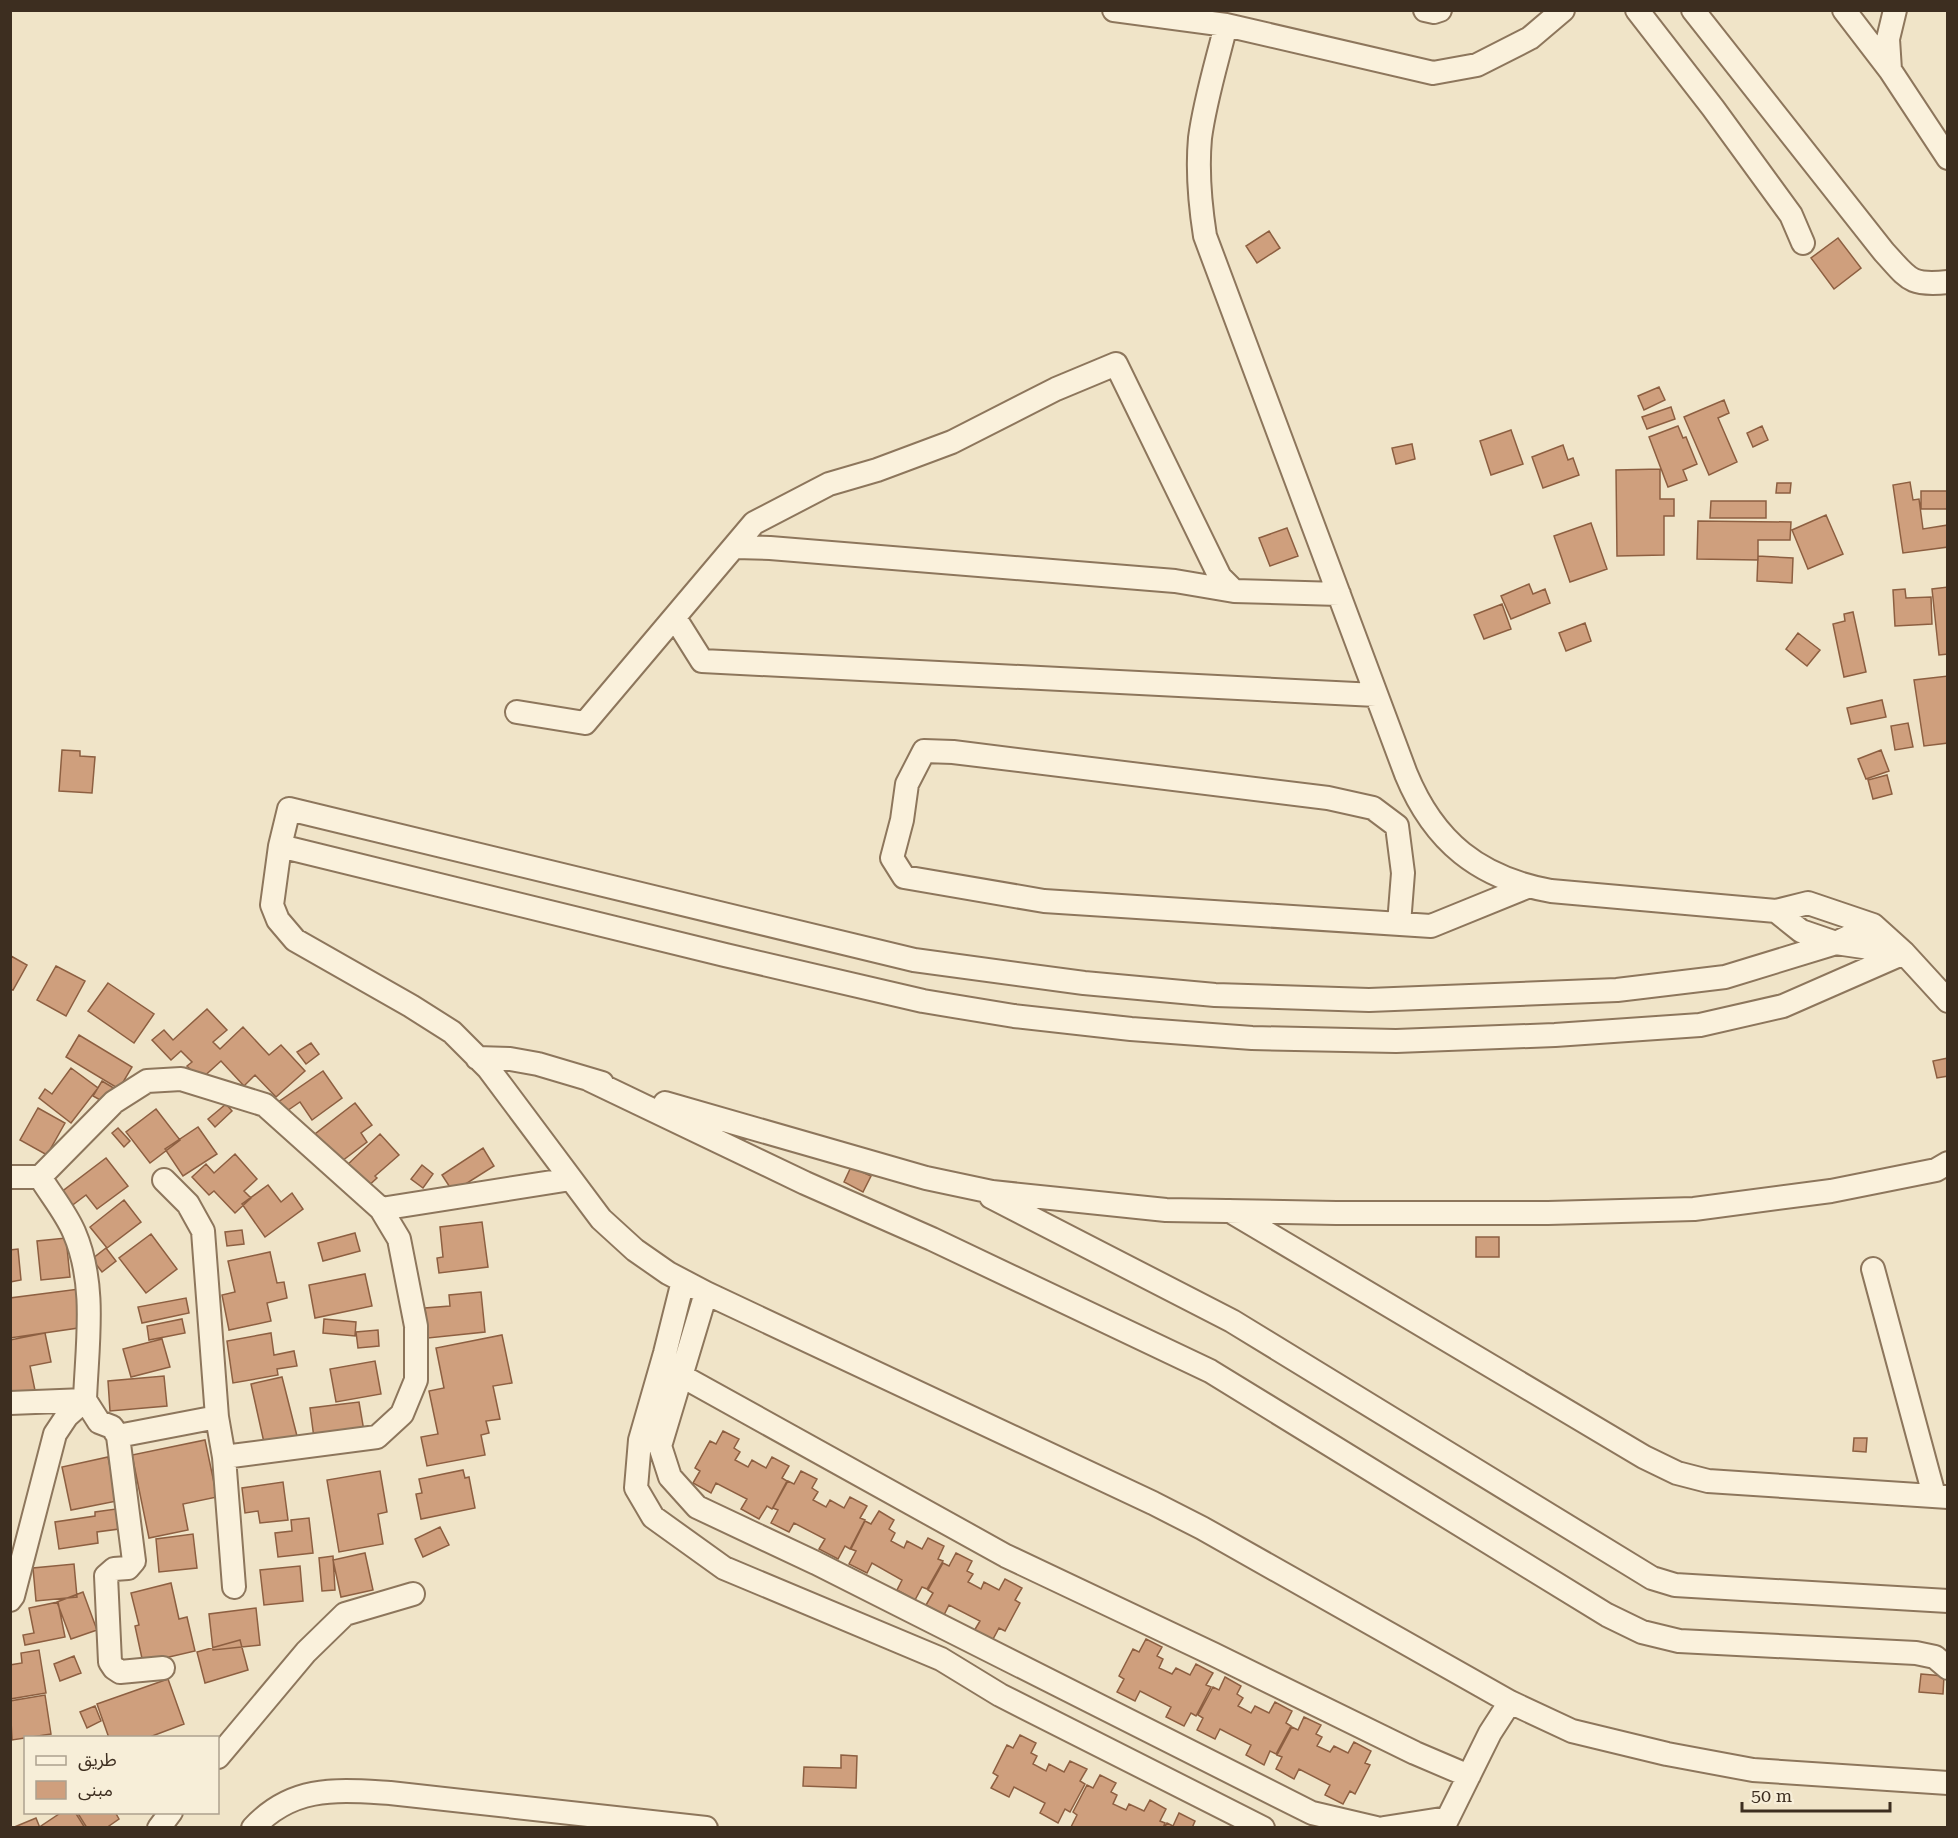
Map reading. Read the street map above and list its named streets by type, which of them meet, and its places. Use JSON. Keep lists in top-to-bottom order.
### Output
{
  "legend": ["طريق", "مبنى"],
  "scale_bar": "50 m"
}
